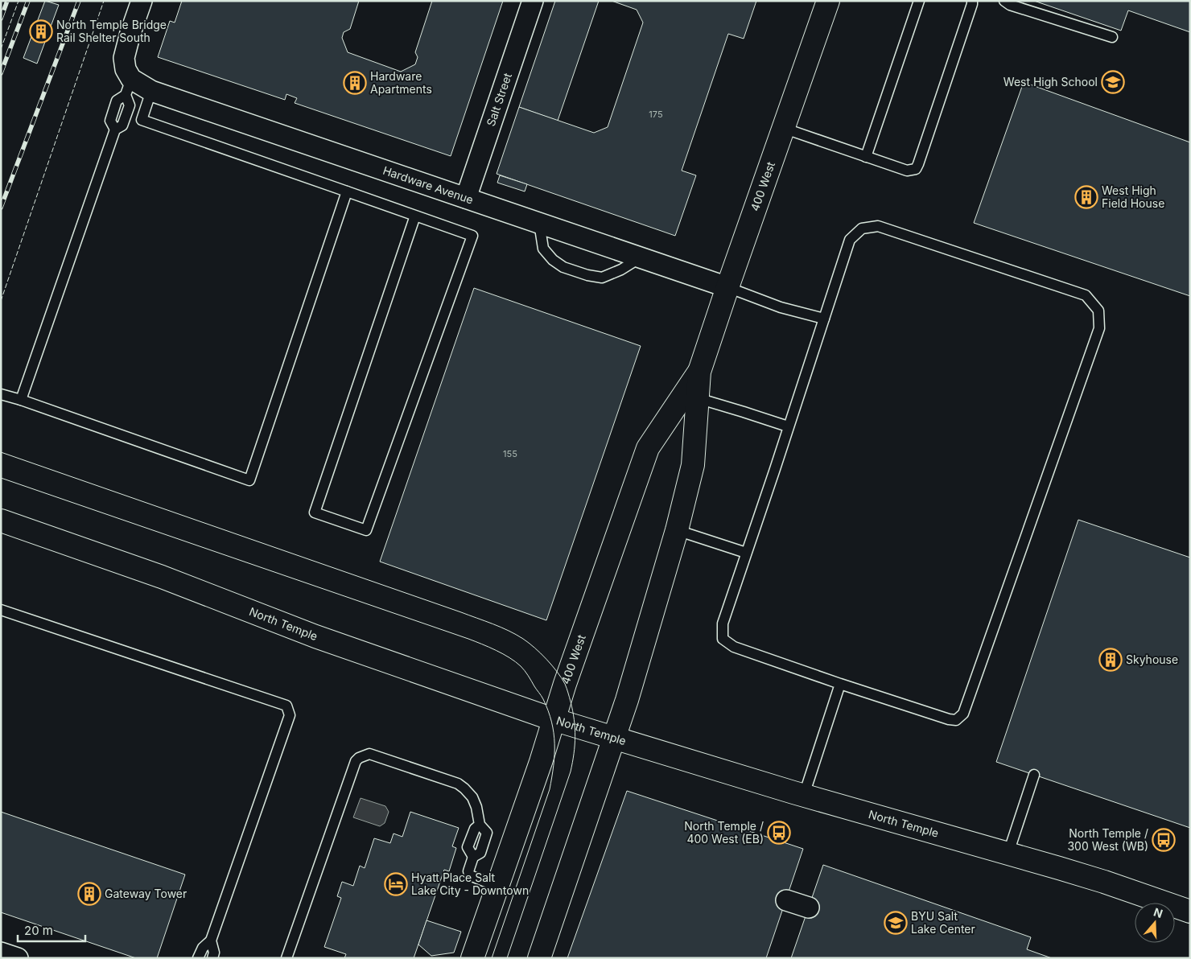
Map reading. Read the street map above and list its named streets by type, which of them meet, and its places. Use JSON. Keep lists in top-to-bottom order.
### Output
{
  "streets": {
    "street": [
      "Salt Street",
      "Hardware Avenue",
      "400 West",
      "North Temple"
    ]
  },
  "crossings": [
    ["Salt Street", "Hardware Avenue"],
    ["Hardware Avenue", "400 West"],
    ["400 West", "North Temple"]
  ],
  "places": {
    "building": [
      "North Temple Bridge Rail Shelter South",
      "Hardware Apartments",
      "West High Field House",
      "Skyhouse",
      "Gateway Tower"
    ],
    "school or university": ["West High School", "BYU Salt Lake Center"],
    "bus stop": ["North Temple / 400 West (EB)", "North Temple / 300 West (WB)"],
    "hotel": ["Hyatt Place Salt Lake City - Downtown"]
  },
  "house_numbers": ["175", "155"],
  "scale_bar": "20 m",
  "north": "top"
}
